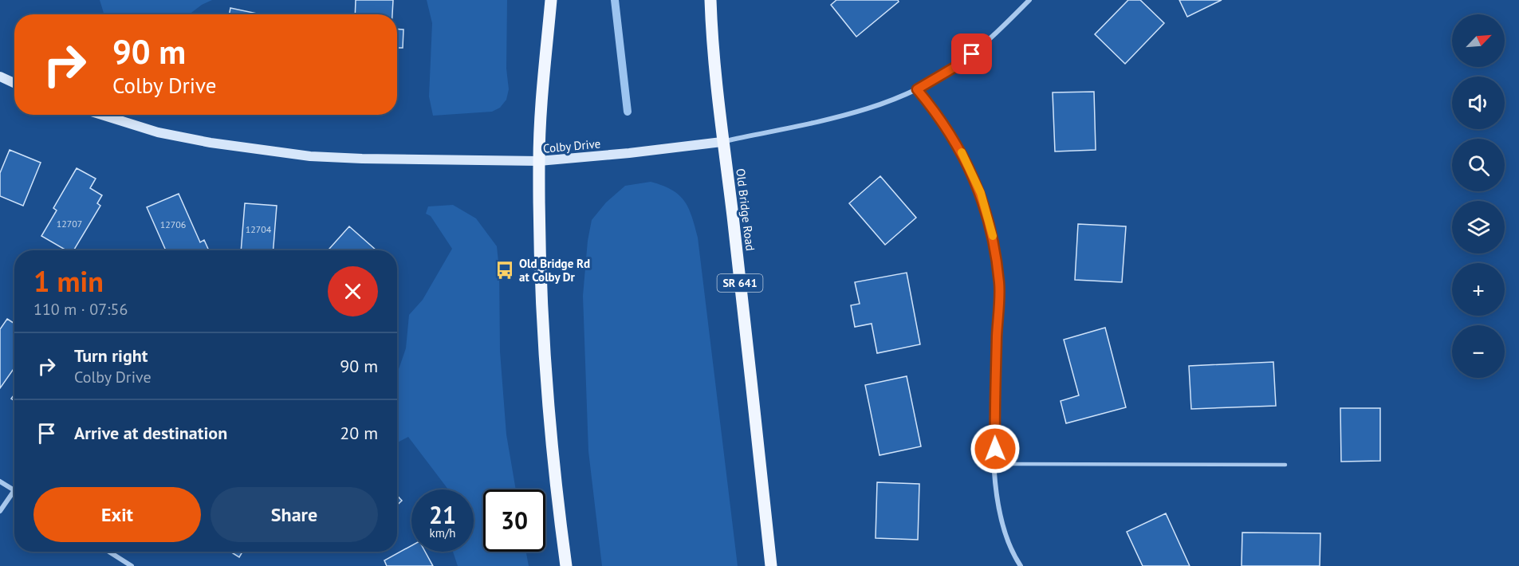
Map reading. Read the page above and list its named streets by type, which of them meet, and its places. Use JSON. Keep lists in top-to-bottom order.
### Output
{
  "streets": {
    "main road": ["Old Bridge Road", "SR 641"],
    "street": ["Colby Drive"]
  },
  "crossings": [
    ["Colby Drive", "Old Bridge Road"]
  ],
  "places": {
    "bus stop": ["Old Bridge Rd at Colby Dr"]
  },
  "house_numbers": ["12707", "12706", "12704"],
  "north": "top right",
  "page": {
    "map_buttons": ["+", "−"],
    "turn": ["90 m", "Colby Drive"],
    "heading": ["1 min", "110 m · 07:56"],
    "list": [
      {
        "name": "Turn right",
        "note": "Colby Drive",
        "value": "90 m"
      },
      {
        "name": "Arrive at destination",
        "value": "20 m"
      }
    ],
    "buttons": ["Exit", "Share"],
    "speed": "21 km/h",
    "limit": "30"
  }
}
